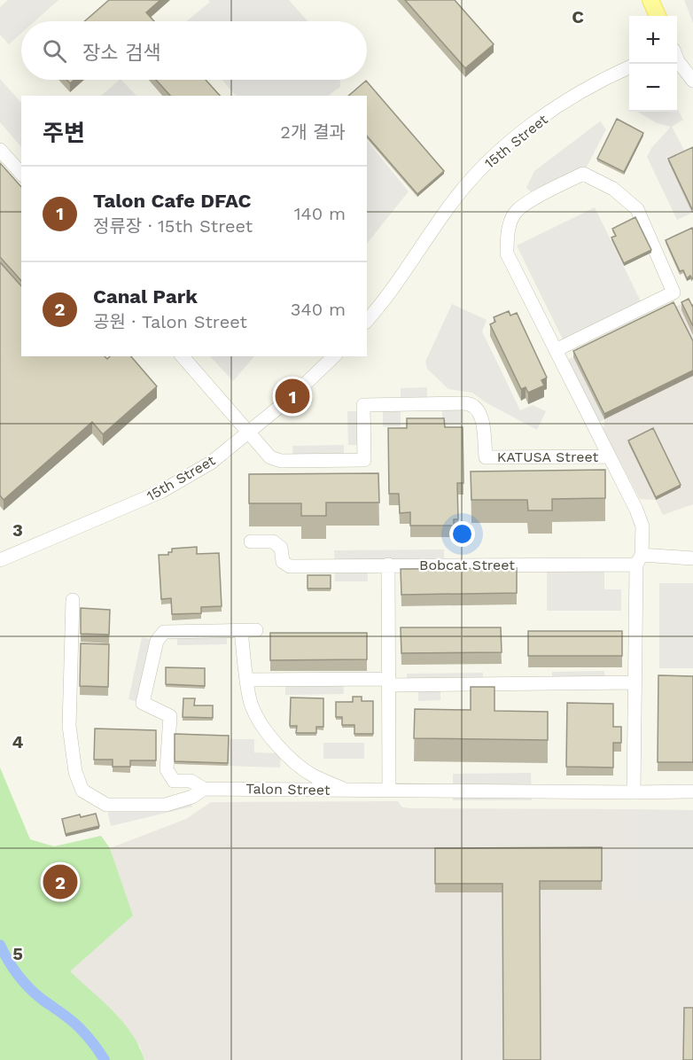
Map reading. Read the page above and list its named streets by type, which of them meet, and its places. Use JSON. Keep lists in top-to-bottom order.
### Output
{
  "streets": {
    "street": [
      "15th Street",
      "KATUSA Street",
      "Bobcat Street",
      "Talon Street"
    ]
  },
  "crossings": [
    ["15th Street", "KATUSA Street"]
  ],
  "page": {
    "map_buttons": ["+", "−"],
    "search": "장소 검색",
    "heading": ["주변", "2개 결과"],
    "list": [
      {
        "mark": "1",
        "name": "Talon Cafe DFAC",
        "note": "정류장 · 15th Street",
        "value": "140 m"
      },
      {
        "mark": "2",
        "name": "Canal Park",
        "note": "공원 · Talon Street",
        "value": "340 m"
      }
    ],
    "pins": ["1", "2"]
  },
  "grid": {
    "columns": ["C"],
    "rows": ["3", "4", "5"]
  }
}
